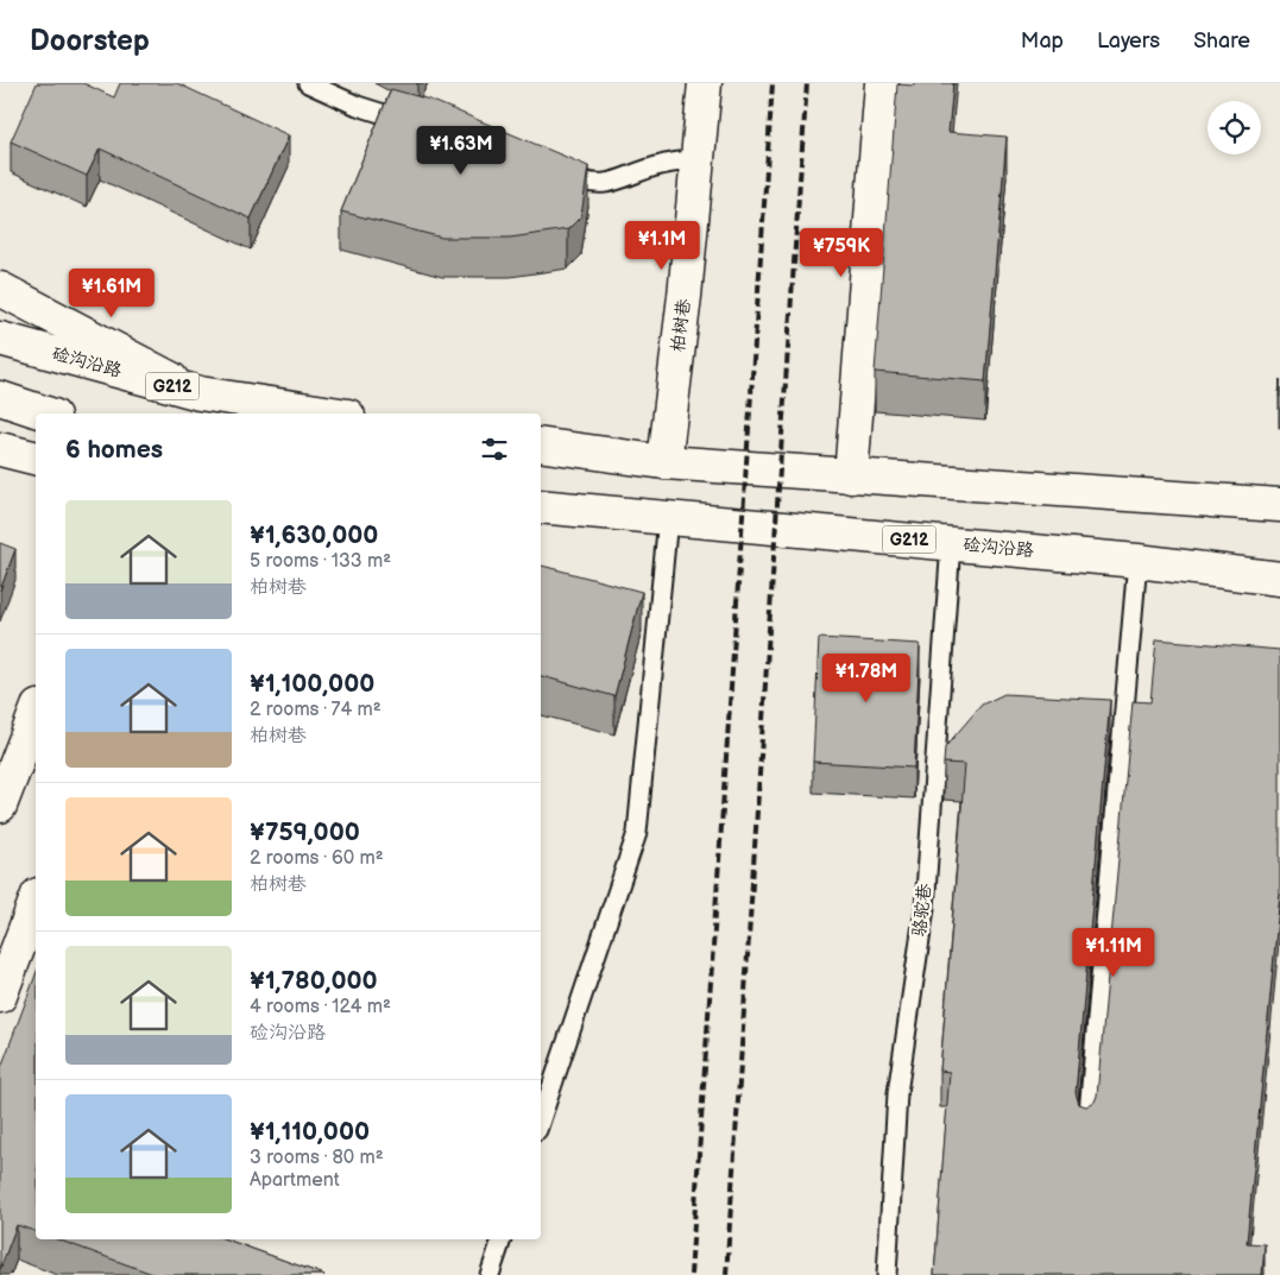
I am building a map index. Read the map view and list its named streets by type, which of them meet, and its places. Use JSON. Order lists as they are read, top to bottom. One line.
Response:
{"streets":{"main road":["柏树巷","硷沟沿路","G212"],"lane":["骆驼巷"]},"crossings":[["硷沟沿路","骆驼巷"]],"page":{"header":"Doorstep","nav":["Map","Layers","Share"],"price":["¥1.63M","¥1.1M","¥759K","¥1.61M","¥1.78M","¥1.11M"],"heading":"6 homes","list":[{"name":"¥1,630,000","note":"5 rooms · 133 m² · 柏树巷"},{"name":"¥1,100,000","note":"2 rooms · 74 m² · 柏树巷"},{"name":"¥759,000","note":"2 rooms · 60 m² · 柏树巷"},{"name":"¥1,780,000","note":"4 rooms · 124 m² · 硷沟沿路"},{"name":"¥1,110,000","note":"3 rooms · 80 m² · Apartment"}]}}
